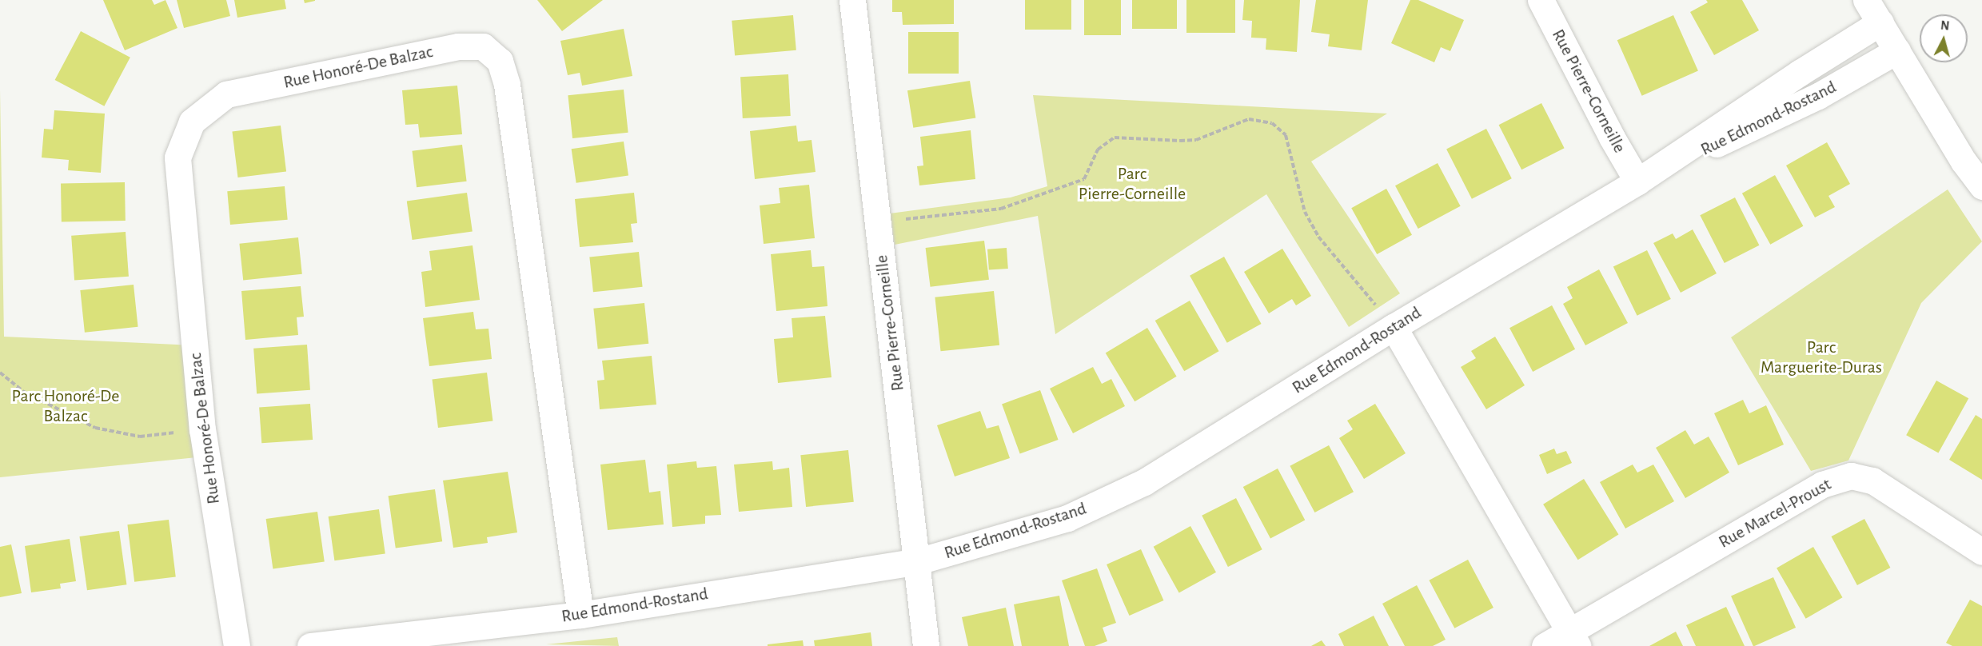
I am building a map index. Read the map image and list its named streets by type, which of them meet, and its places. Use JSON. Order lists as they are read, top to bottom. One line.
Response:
{"streets":{"street":["Rue Honoré-De Balzac","Rue Pierre-Corneille","Rue Edmond-Rostand","Rue Marcel-Proust"]},"crossings":[["Rue Honoré-De Balzac","Rue Edmond-Rostand"],["Rue Pierre-Corneille","Rue Edmond-Rostand"]],"parks":["Parc Pierre-Corneille","Parc Marguerite-Duras","Parc Honoré-De Balzac"],"north":"top"}
